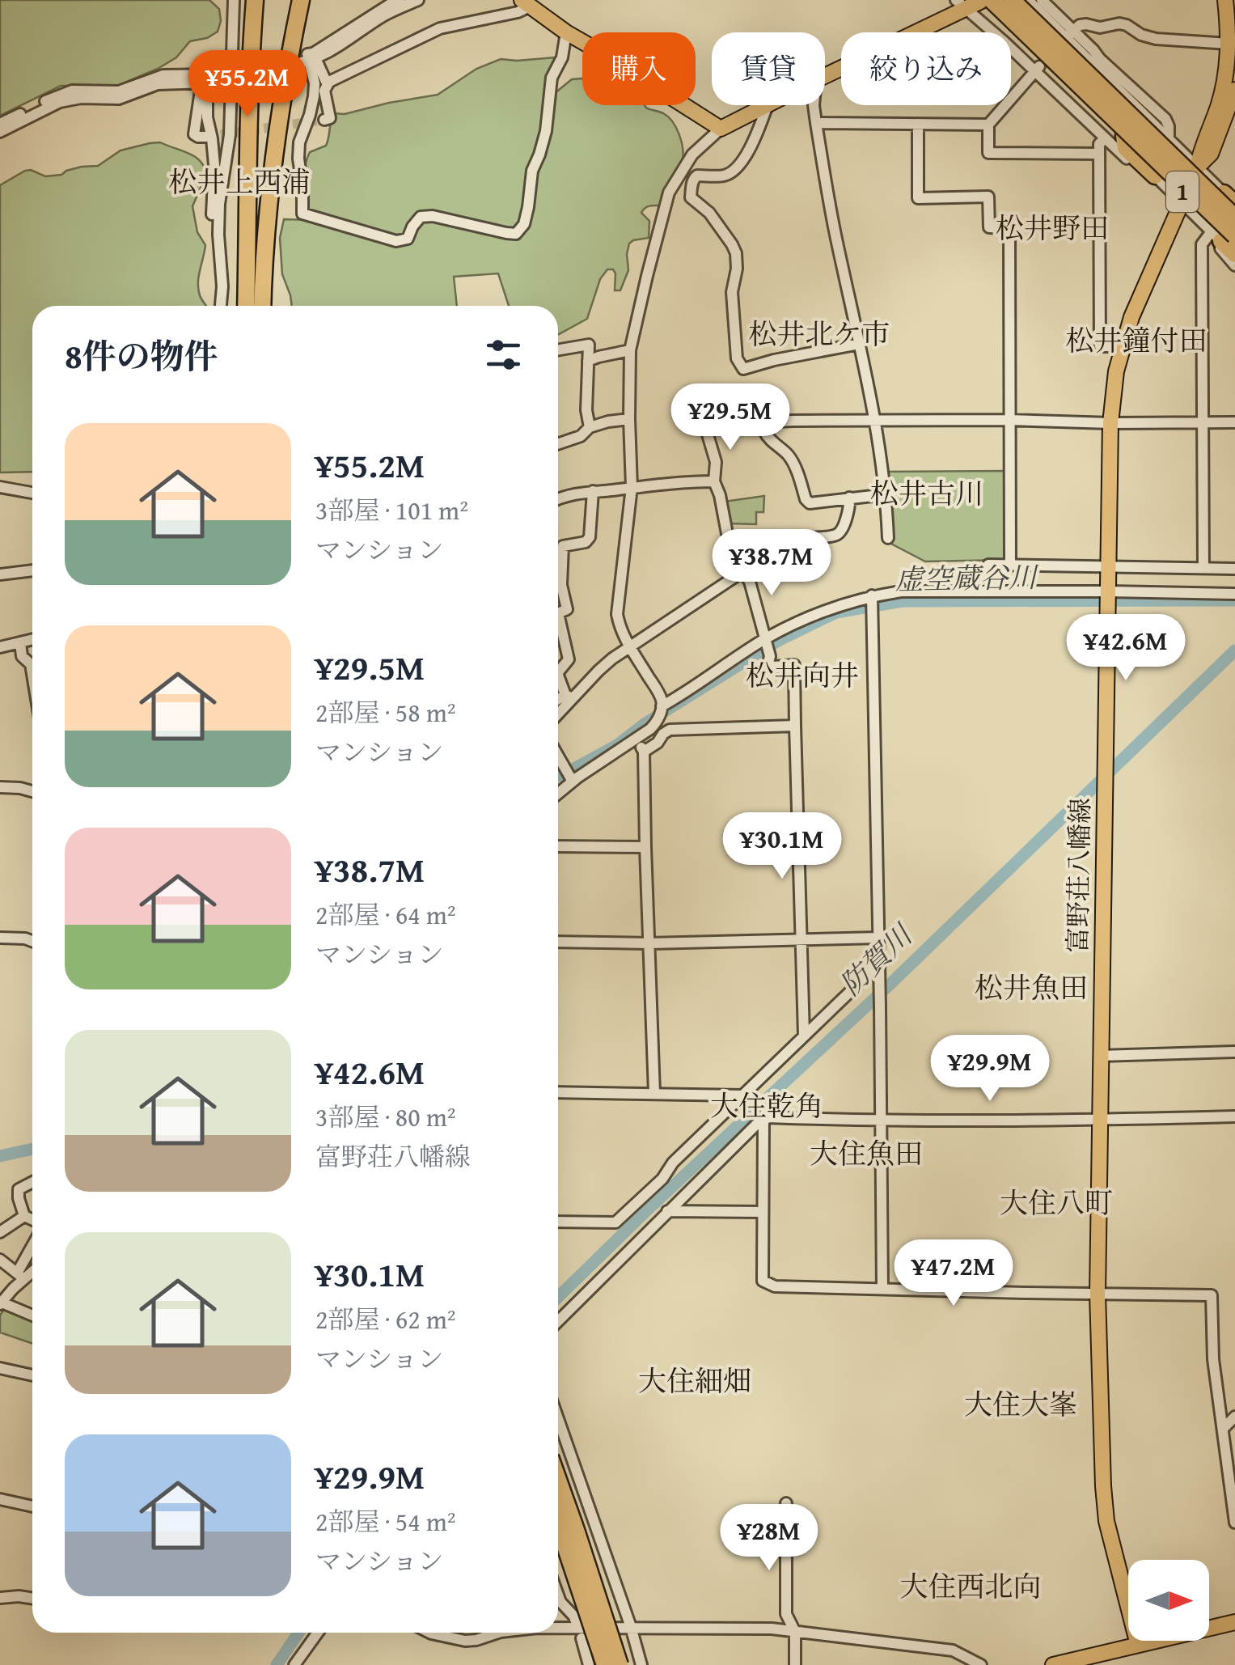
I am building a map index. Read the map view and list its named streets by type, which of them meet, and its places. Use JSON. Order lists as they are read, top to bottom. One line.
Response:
{"streets":{"highway":["1"],"main road":["富野荘八幡線"]},"districts":["松井上西浦","松井野田","松井北ケ市","松井鐘付田","松井古川","松井向井","松井魚田","大住乾角","大住魚田","大住八町","大住細畑","大住大峯","大住西北向"],"water":["虚空蔵谷川","防賀川"],"north":"right","page":{"chip":["購入","賃貸","絞り込み"],"price":["¥55.2M","¥29.5M","¥38.7M","¥42.6M","¥30.1M","¥29.9M","¥47.2M","¥28M"],"heading":"8件の物件","list":[{"name":"¥55.2M","note":"3部屋 · 101 m² · マンション"},{"name":"¥29.5M","note":"2部屋 · 58 m² · マンション"},{"name":"¥38.7M","note":"2部屋 · 64 m² · マンション"},{"name":"¥42.6M","note":"3部屋 · 80 m² · 富野荘八幡線"},{"name":"¥30.1M","note":"2部屋 · 62 m² · マンション"},{"name":"¥29.9M","note":"2部屋 · 54 m² · マンション"}]}}
